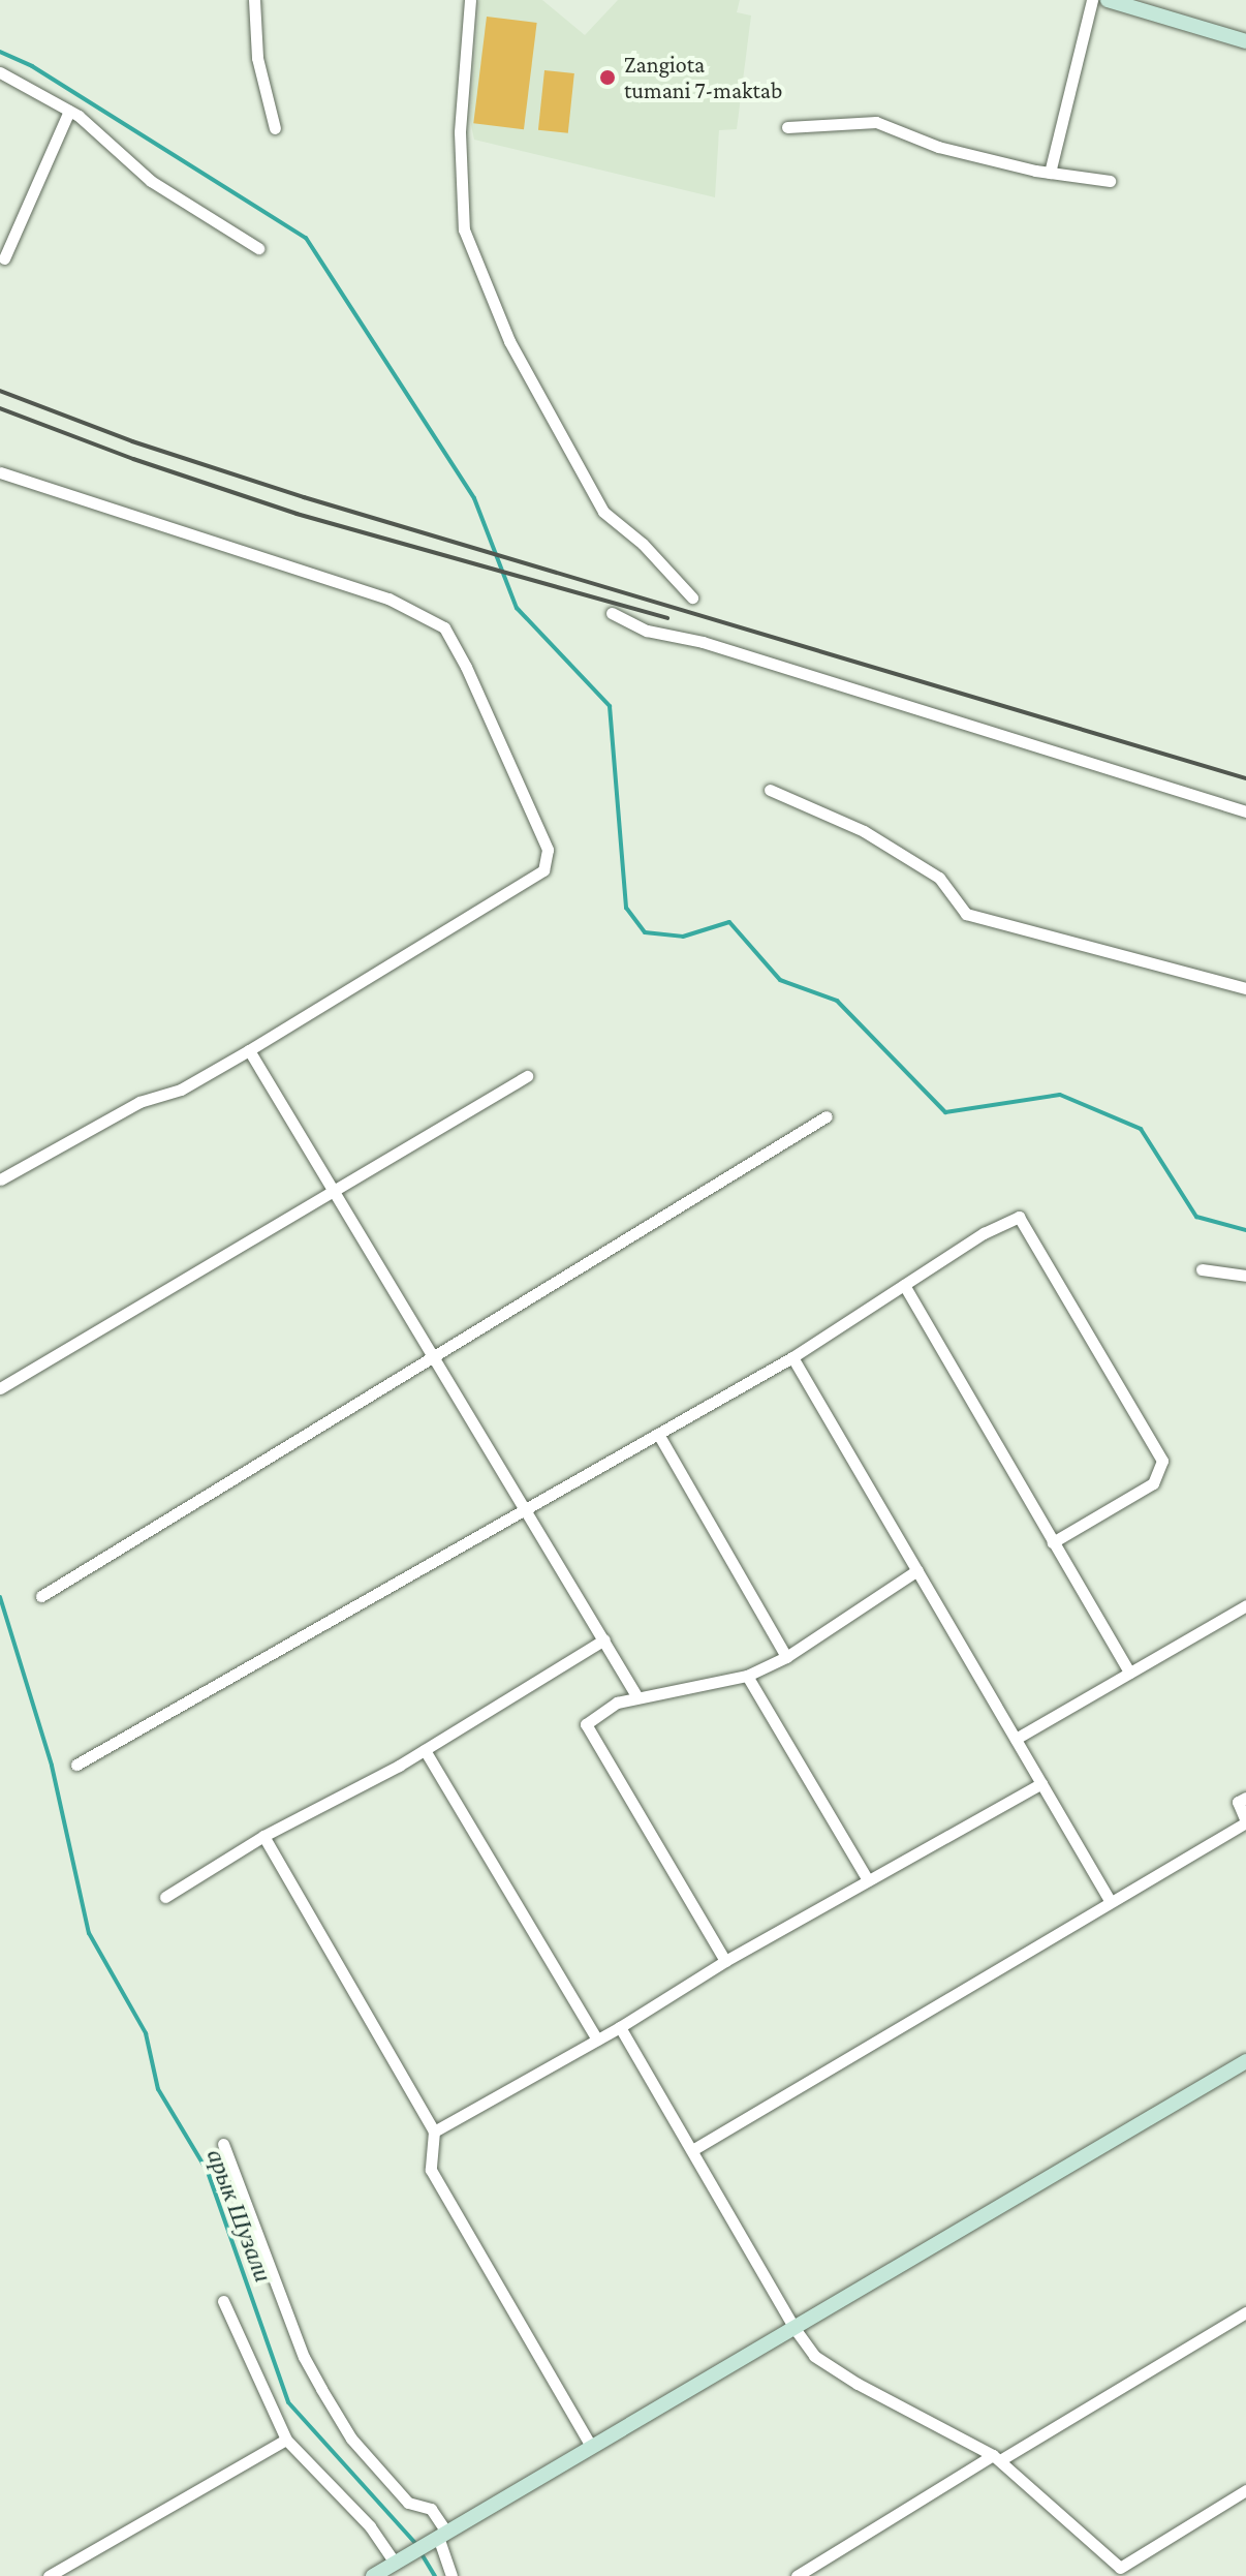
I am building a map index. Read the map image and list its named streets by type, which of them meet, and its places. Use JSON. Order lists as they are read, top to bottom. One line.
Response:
{"water":["арык Шузали"],"places":["Zangiota tumani 7-maktab"]}
